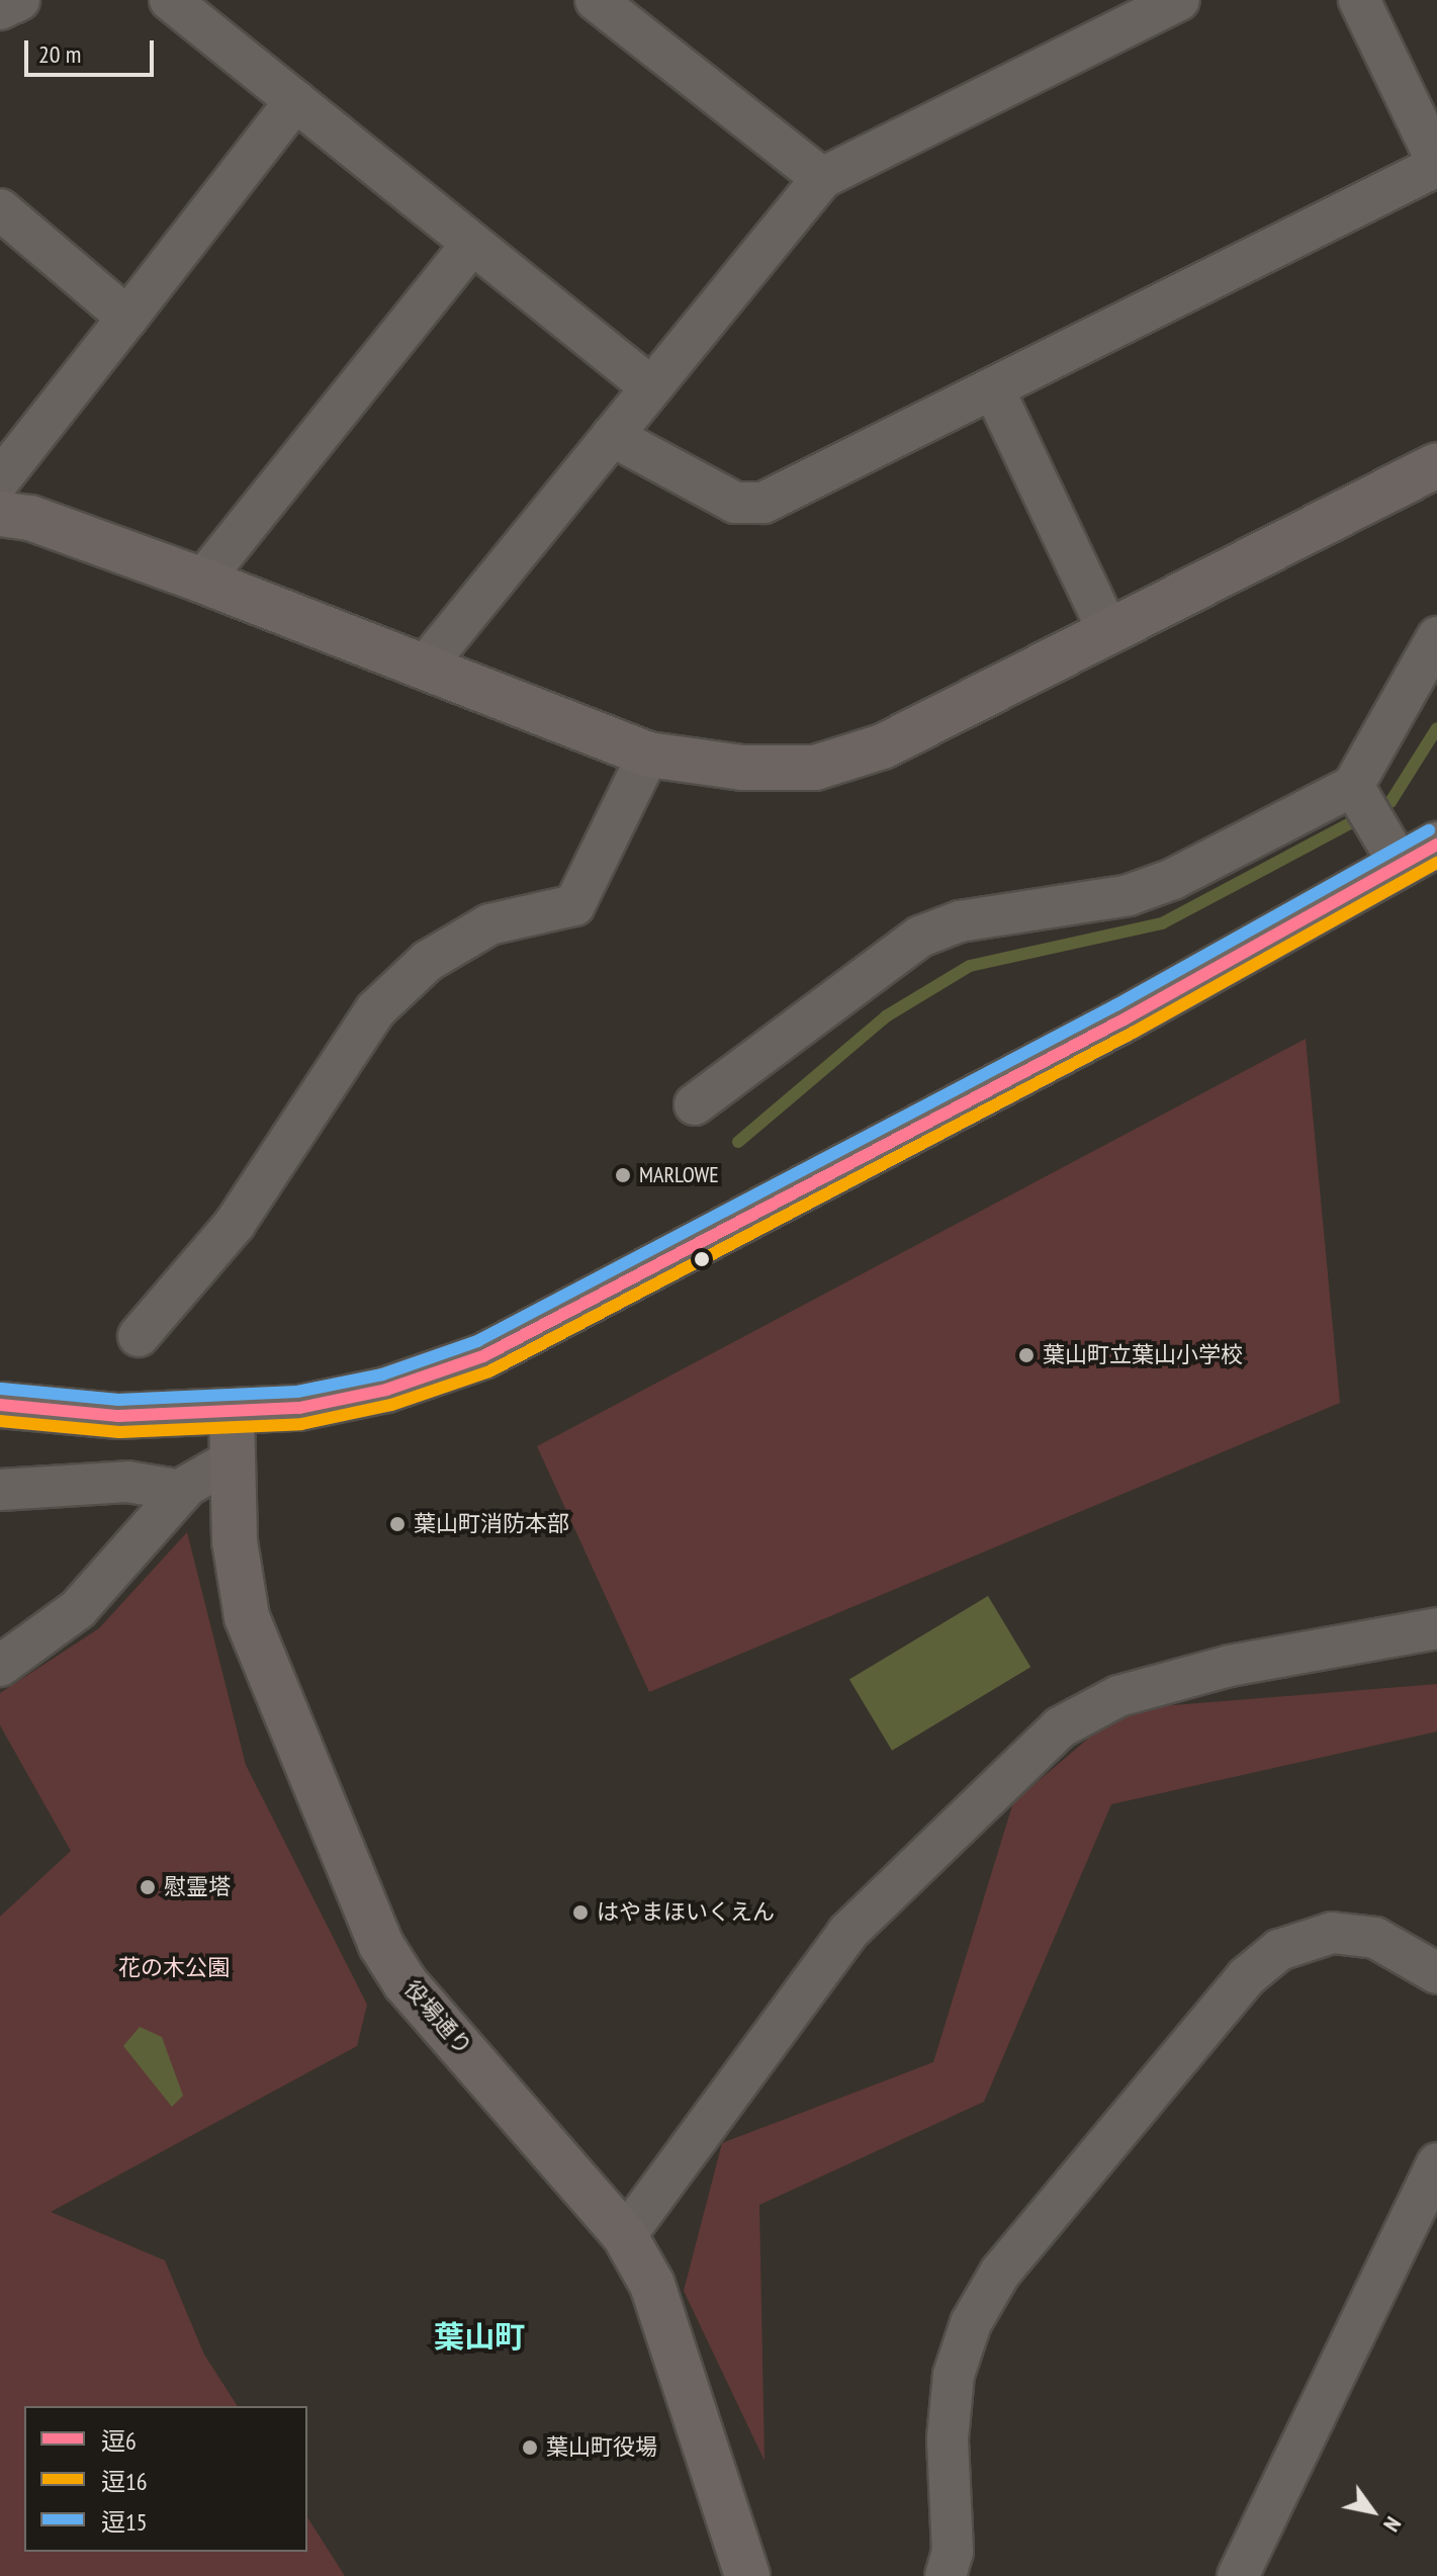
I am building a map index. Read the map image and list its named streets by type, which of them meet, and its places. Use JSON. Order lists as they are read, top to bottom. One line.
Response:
{"streets":{"street":["役場通り"]},"districts":["葉山町"],"parks":["花の木公園"],"places":["MARLOWE","葉山町立葉山小学校","葉山町消防本部","慰霊塔","はやまほいくえん","葉山町役場"],"lines":["transit line 逗15","transit line 逗6","transit line 逗16"],"legend":["逗6","逗16","逗15"],"scale_bar":"20 m","north":"bottom right"}
